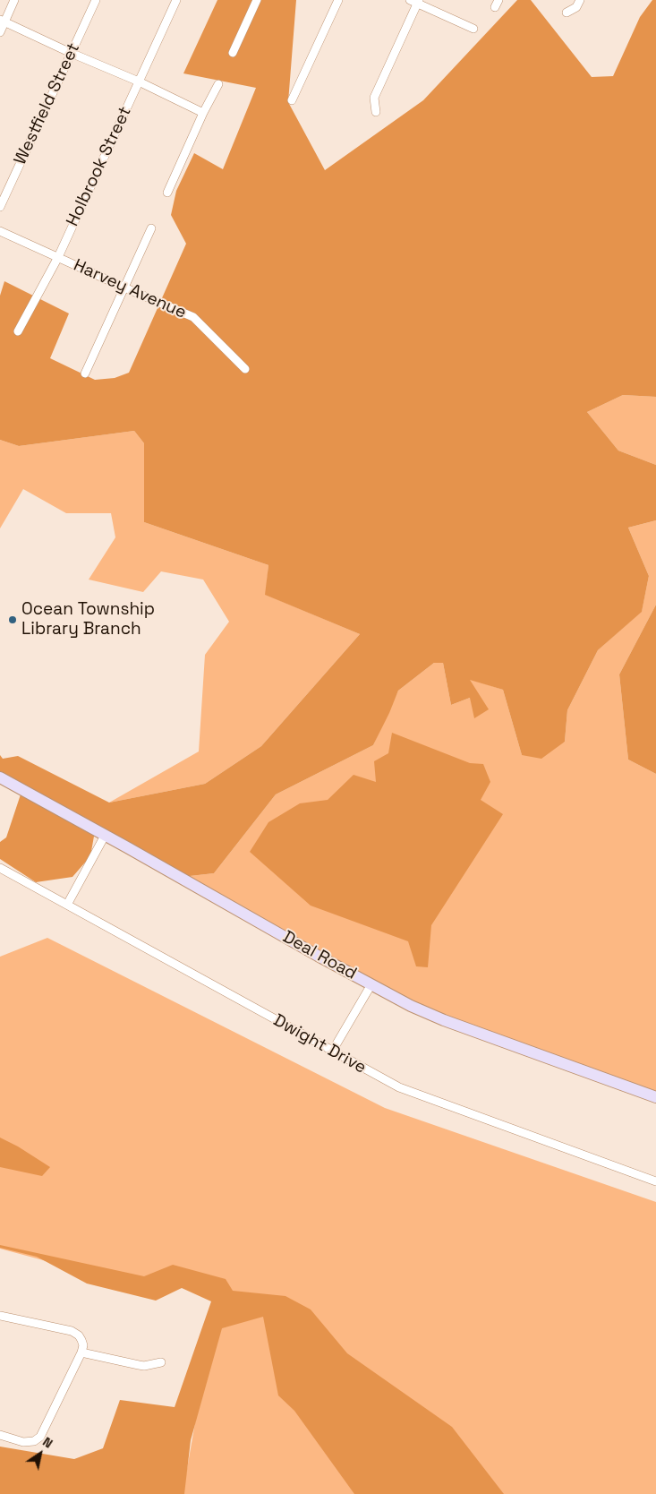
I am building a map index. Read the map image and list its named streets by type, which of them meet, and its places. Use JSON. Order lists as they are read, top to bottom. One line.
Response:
{"streets":{"street":["Westfield Street","Holbrook Street","Harvey Avenue","Deal Road","Dwight Drive"]},"crossings":[["Holbrook Street","Harvey Avenue"]],"places":["Ocean Township Library Branch"],"north":"top right"}
